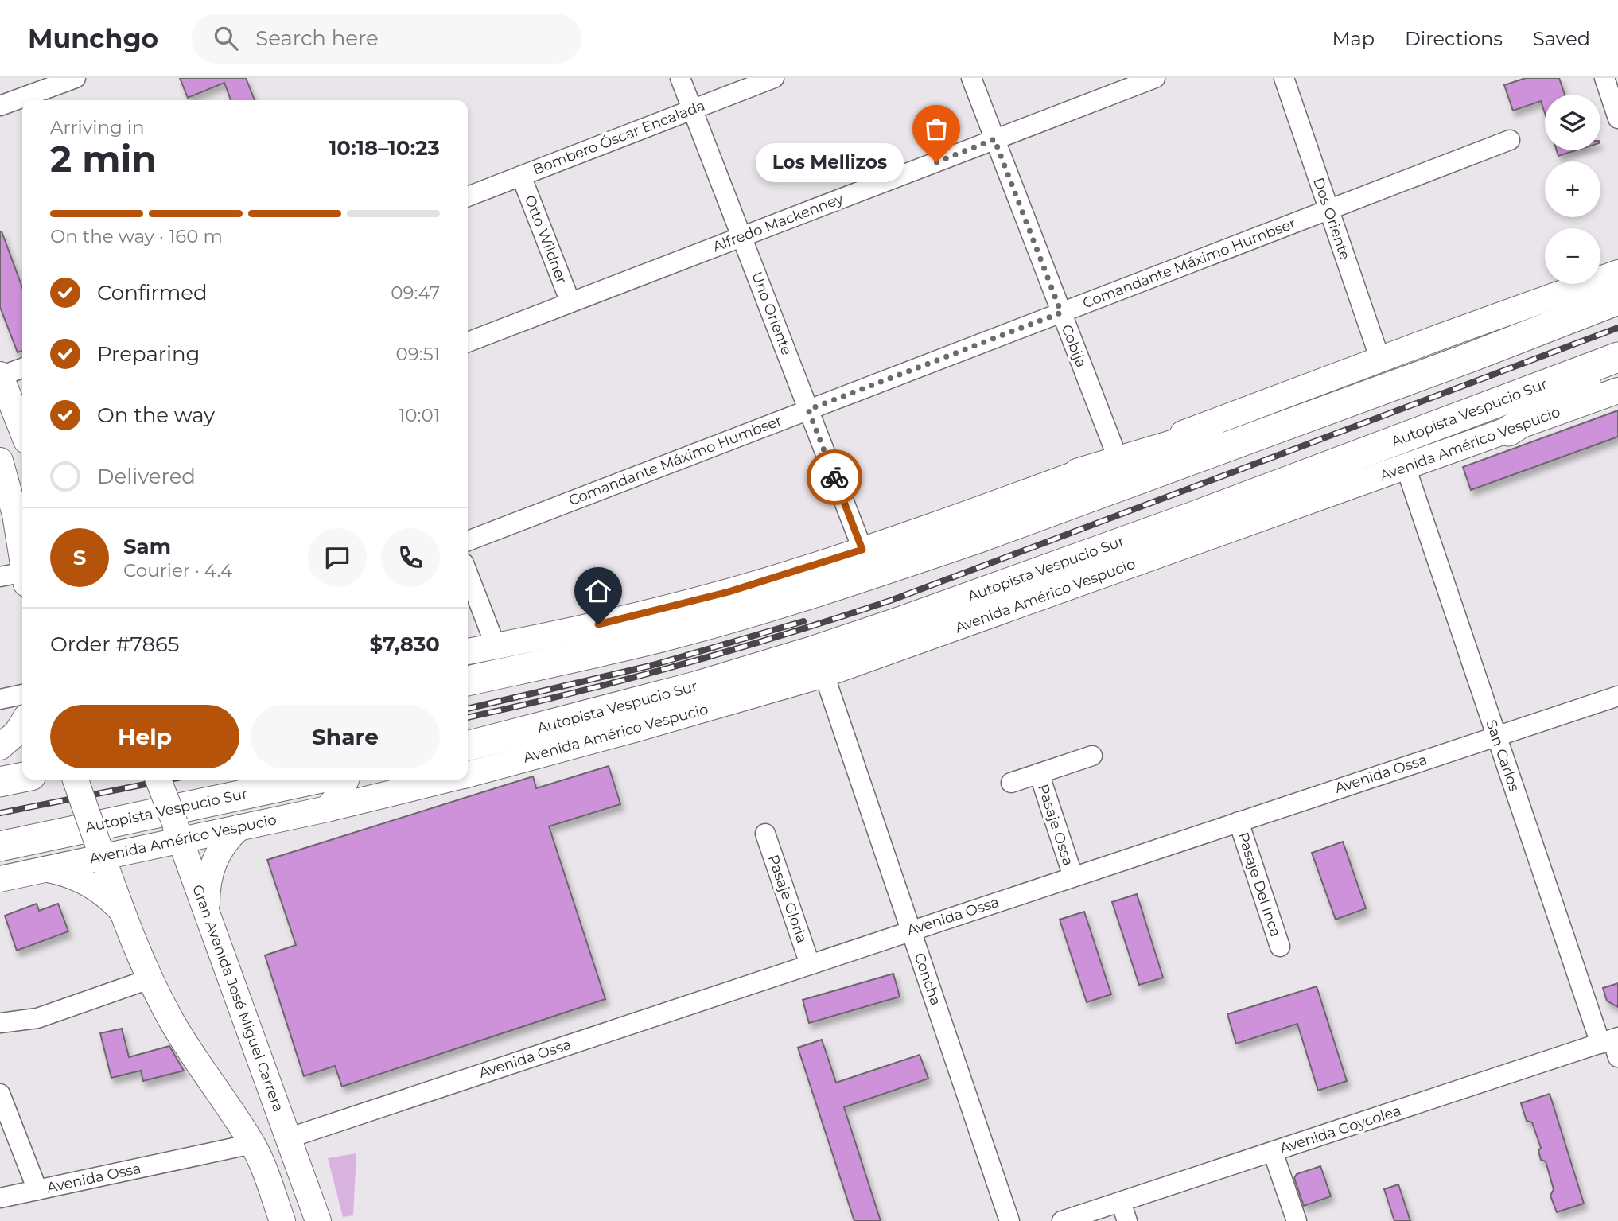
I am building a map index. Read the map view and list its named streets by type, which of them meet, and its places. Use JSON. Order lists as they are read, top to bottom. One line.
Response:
{"streets":{"highway":["Autopista Vespucio Sur"],"main road":["Avenida Américo Vespucio","Gran Avenida José Miguel Carrera"],"street":["Bombero Óscar Encalada","Dos Oriente","Alfredo Mackenney","Otto Wildner","Comandante Máximo Humbser","Uno Oriente","Cobija","San Carlos","Avenida Ossa","Pasaje Ossa","Pasaje Del Inca","Pasaje Gloria","Concha","Avenida Goycolea"]},"crossings":[["Bombero Óscar Encalada","Otto Wildner"],["Bombero Óscar Encalada","Uno Oriente"],["Dos Oriente","Comandante Máximo Humbser"],["Alfredo Mackenney","Otto Wildner"],["Alfredo Mackenney","Uno Oriente"],["Alfredo Mackenney","Cobija"],["Comandante Máximo Humbser","Uno Oriente"],["Comandante Máximo Humbser","Cobija"],["Avenida Américo Vespucio","San Carlos"],["Avenida Américo Vespucio","Concha"],["Avenida Américo Vespucio","Gran Avenida José Miguel Carrera"],["San Carlos","Avenida Ossa"],["San Carlos","Avenida Goycolea"],["Avenida Ossa","Pasaje Ossa"],["Avenida Ossa","Pasaje Del Inca"],["Avenida Ossa","Pasaje Gloria"],["Avenida Ossa","Concha"],["Avenida Ossa","Gran Avenida José Miguel Carrera"]],"places":["Los Mellizos"],"page":{"header":"Munchgo","search":"Search here","nav":["Map","Directions","Saved"],"map_buttons":["+","−"],"heading":["2 min","Arriving in","10:18–10:23"],"panel":["Sam","Courier · 4.4","Order #7865","$7,830"],"bubble":"Los Mellizos","bar":"On the way · 160 m","list":[["Confirmed","09:47"],["Preparing","09:51"],["On the way","10:01"],"Delivered"],"round":"S","buttons":["Help","Share"]}}
